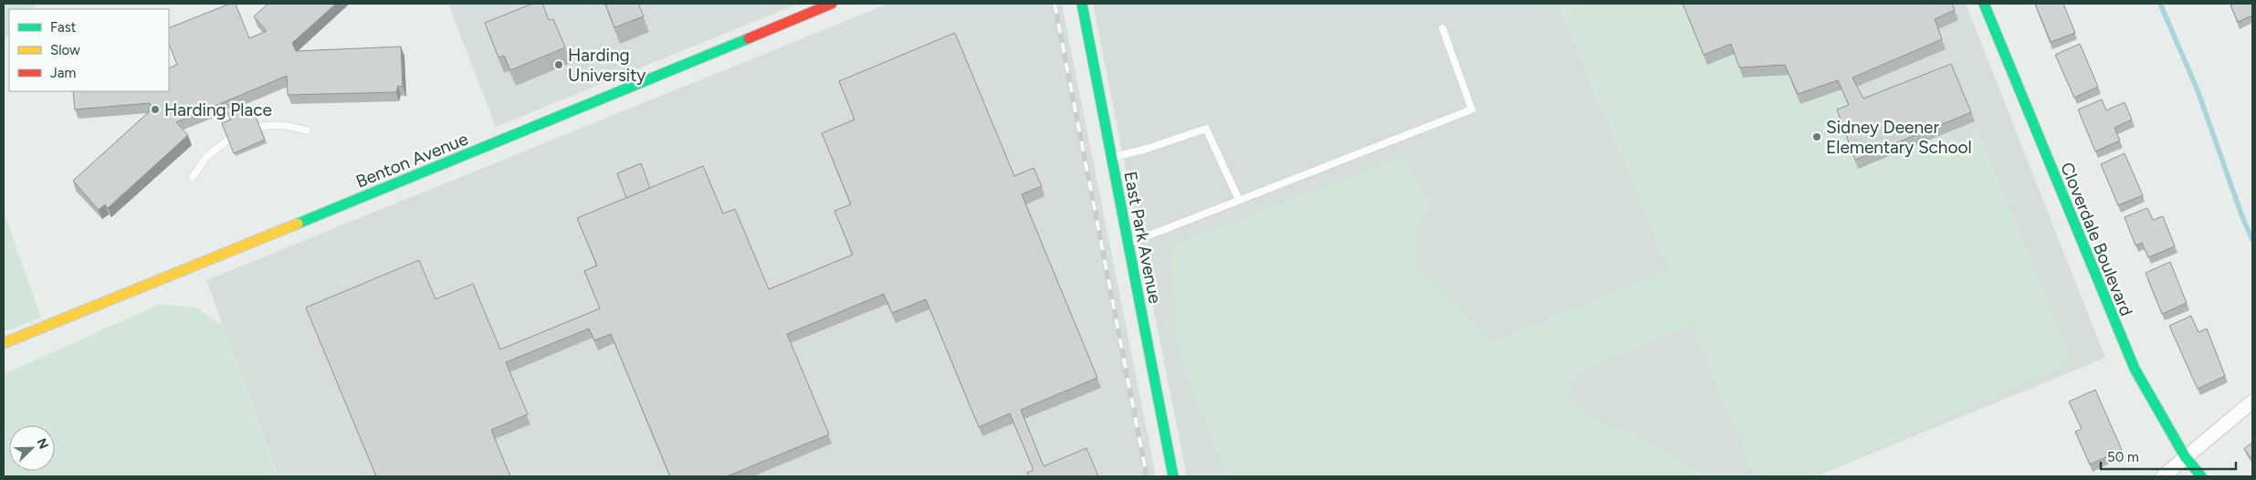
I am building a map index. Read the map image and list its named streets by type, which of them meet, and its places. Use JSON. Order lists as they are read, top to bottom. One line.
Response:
{"streets":{"street":["Benton Avenue","East Park Avenue","Cloverdale Boulevard"]},"places":["Harding University","Harding Place","Sidney Deener Elementary School"],"legend":["Fast","Slow","Jam"],"scale_bar":"50 m","north":"top right"}
